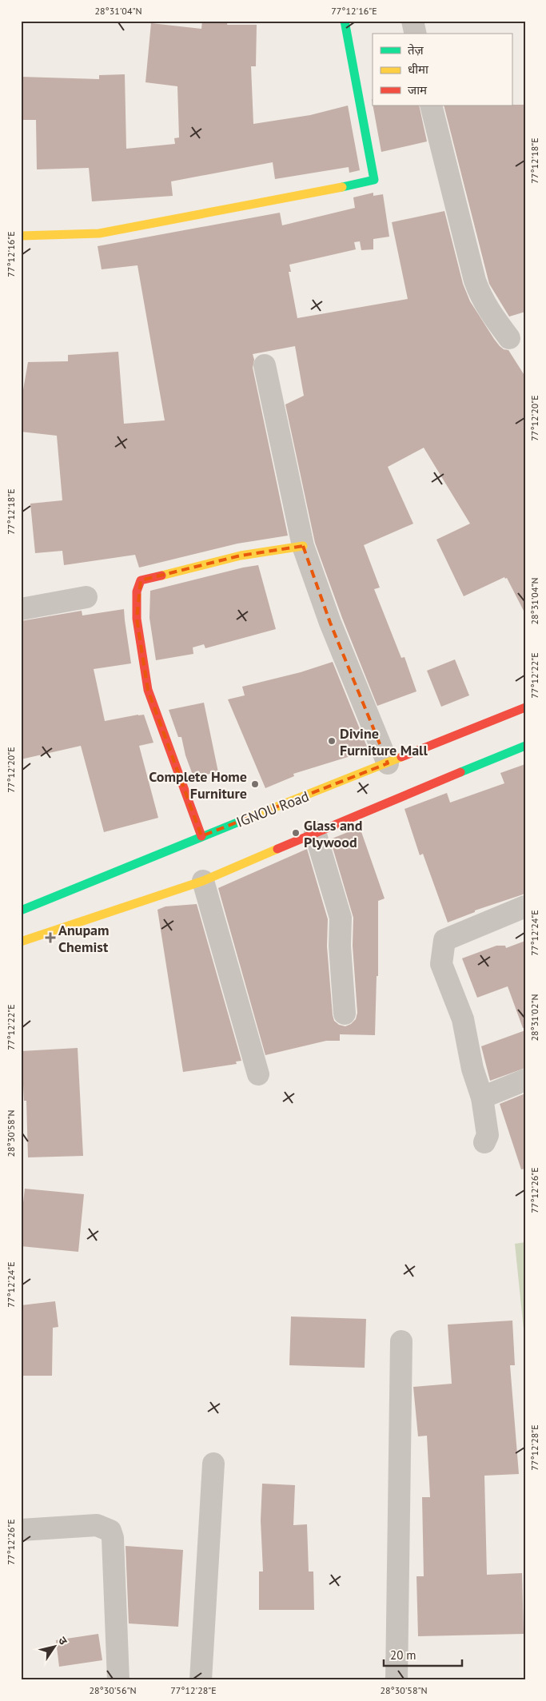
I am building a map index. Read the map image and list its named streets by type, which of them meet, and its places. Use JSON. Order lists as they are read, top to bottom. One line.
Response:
{"streets":{"street":["IGNOU Road"]},"places":{"other":["Divine Furniture Mall","Complete Home Furniture","Glass and Plywood"],"health":["Anupam Chemist"]},"legend":["तेज़","धीमा","जाम"],"scale_bar":"20 m","north":"top right","coordinates":["28°31'04\"N","77°12'16\"E","77°12'18\"E","77°12'20\"E","77°12'22\"E","77°12'24\"E","28°31'02\"N","28°30'58\"N","77°12'26\"E","77°12'28\"E","28°30'56\"N"]}
